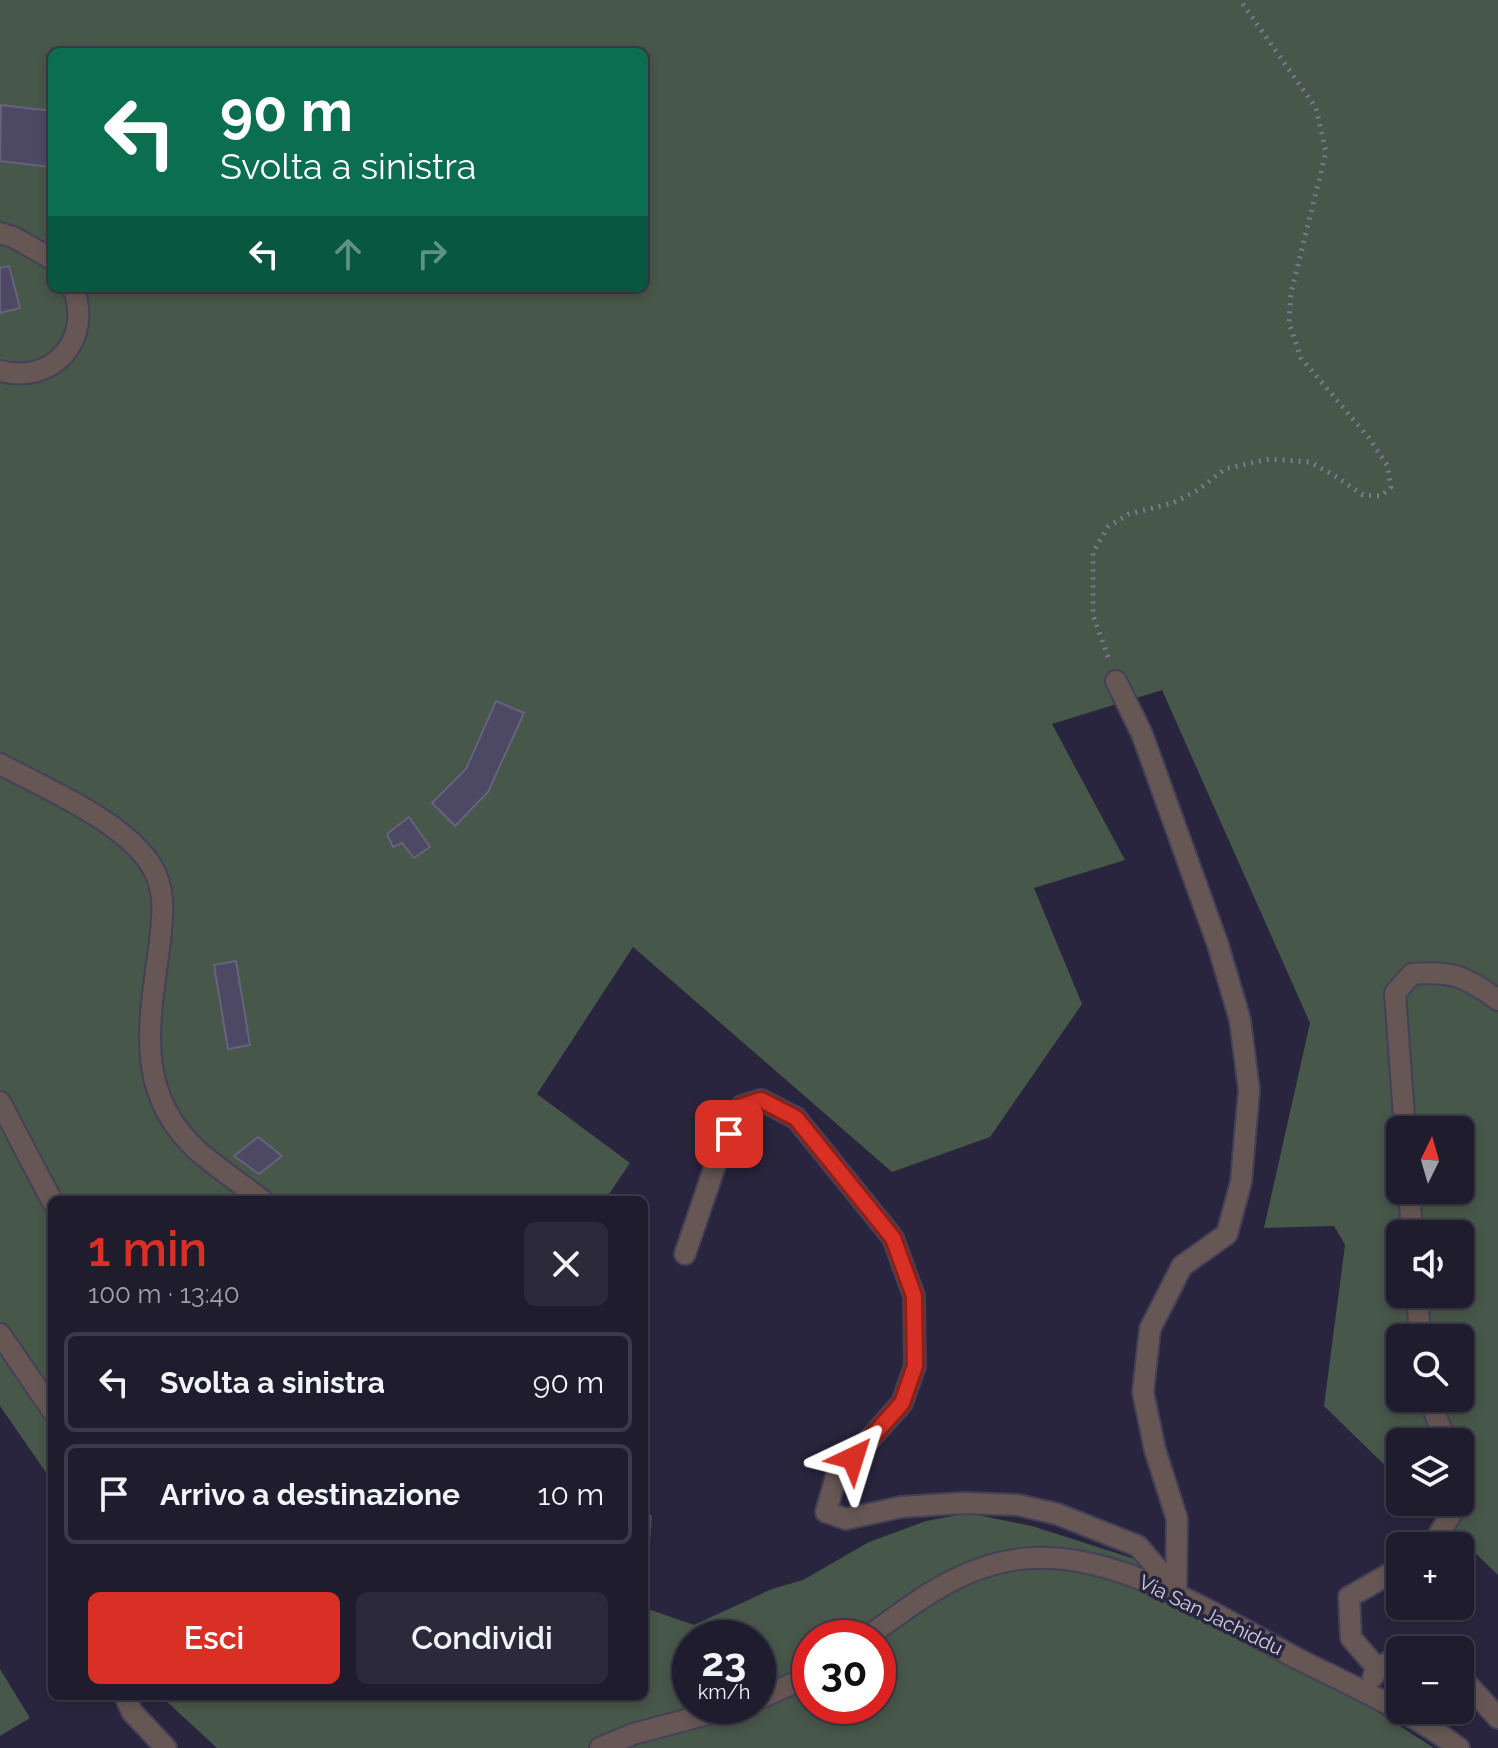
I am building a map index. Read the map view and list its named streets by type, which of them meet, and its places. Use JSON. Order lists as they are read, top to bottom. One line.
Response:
{"streets":{"street":["Via San Jachiddu"]},"north":"top","page":{"turn":["90 m","Svolta a sinistra"],"map_buttons":["+","−"],"heading":["1 min","100 m · 13:40"],"list":[{"name":"Svolta a sinistra","value":"90 m"},{"name":"Arrivo a destinazione","value":"10 m"}],"buttons":["Esci","Condividi"],"speed":"23 km/h","limit":"30"}}
